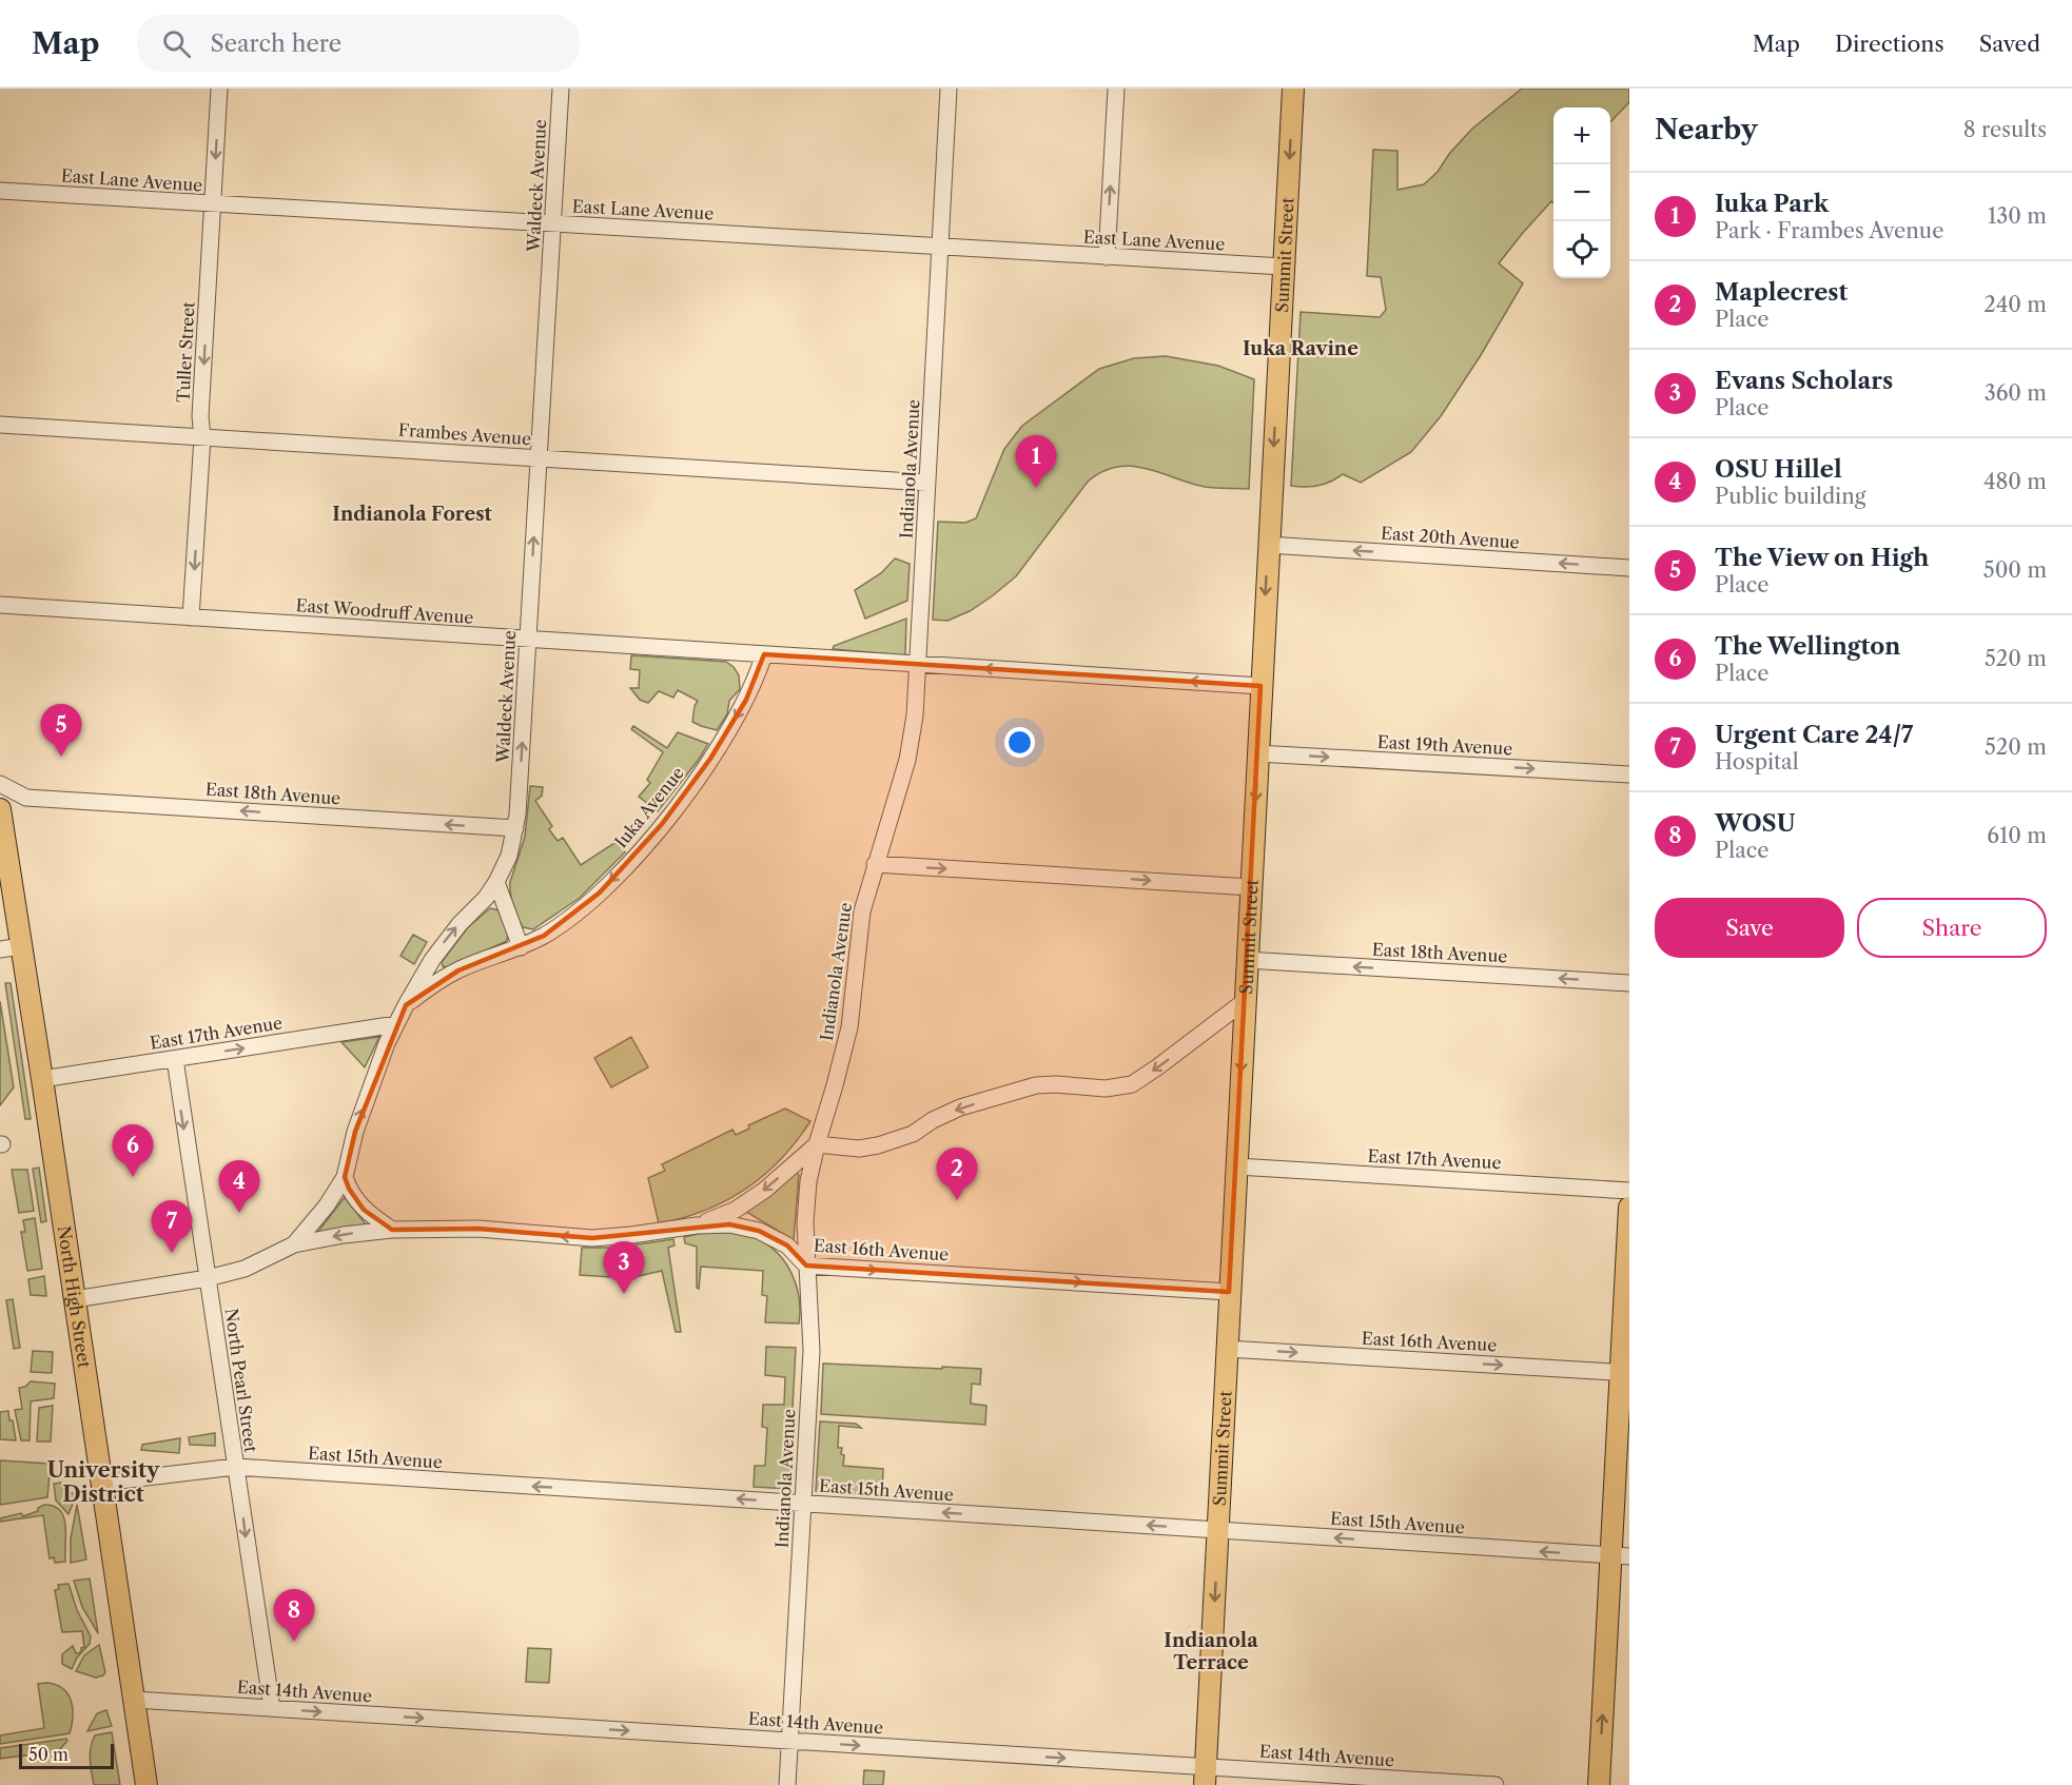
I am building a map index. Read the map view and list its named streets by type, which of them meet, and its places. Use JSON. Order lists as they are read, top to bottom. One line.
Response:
{"streets":{"main road":["Summit Street","North High Street"],"street":["East Lane Avenue","Waldeck Avenue","Tuller Street","Frambes Avenue","Indianola Avenue","East 20th Avenue","East Woodruff Avenue","East 19th Avenue","East 18th Avenue","Iuka Avenue","East 17th Avenue","East 16th Avenue","North Pearl Street","East 15th Avenue","East 14th Avenue"]},"crossings":[["East Lane Avenue","Waldeck Avenue"],["East Lane Avenue","Summit Street"],["East Lane Avenue","Tuller Street"],["East Lane Avenue","Indianola Avenue"],["Waldeck Avenue","Frambes Avenue"],["Waldeck Avenue","East Woodruff Avenue"],["Waldeck Avenue","East 18th Avenue"],["Waldeck Avenue","Iuka Avenue"],["Waldeck Avenue","East 17th Avenue"],["Waldeck Avenue","East 16th Avenue"],["Summit Street","East 20th Avenue"],["Summit Street","East 19th Avenue"],["Summit Street","East 18th Avenue"],["Summit Street","East 17th Avenue"],["Summit Street","East 16th Avenue"],["Summit Street","East 15th Avenue"],["Summit Street","East 14th Avenue"],["Tuller Street","Frambes Avenue"],["Tuller Street","East Woodruff Avenue"],["Frambes Avenue","Indianola Avenue"],["Indianola Avenue","East Woodruff Avenue"],["Indianola Avenue","East 16th Avenue"],["Indianola Avenue","East 15th Avenue"],["Indianola Avenue","East 14th Avenue"],["East Woodruff Avenue","Iuka Avenue"],["East 17th Avenue","North High Street"],["East 17th Avenue","North Pearl Street"],["East 16th Avenue","North High Street"],["East 16th Avenue","North Pearl Street"],["North High Street","East 15th Avenue"],["North High Street","East 14th Avenue"],["North Pearl Street","East 15th Avenue"],["North Pearl Street","East 14th Avenue"]],"one_way":["Waldeck Avenue","Summit Street","Tuller Street","East 20th Avenue","East 19th Avenue","East 18th Avenue","Iuka Avenue","North Pearl Street","East 15th Avenue","East 14th Avenue"],"districts":["Iuka Ravine","Indianola Forest","University District","Indianola Terrace"],"scale_bar":"50 m","page":{"header":"Map","search":"Search here","nav":["Map","Directions","Saved"],"heading":["Nearby","8 results"],"map_buttons":["+","−"],"list":[{"mark":"1","name":"Iuka Park","note":"Park · Frambes Avenue","value":"130 m"},{"mark":"2","name":"Maplecrest","note":"Place","value":"240 m"},{"mark":"3","name":"Evans Scholars","note":"Place","value":"360 m"},{"mark":"4","name":"OSU Hillel","note":"Public building","value":"480 m"},{"mark":"5","name":"The View on High","note":"Place","value":"500 m"},{"mark":"6","name":"The Wellington","note":"Place","value":"520 m"},{"mark":"7","name":"Urgent Care 24/7","note":"Hospital","value":"520 m"},{"mark":"8","name":"WOSU","note":"Place","value":"610 m"}],"pins":["1","5","6","2","4","7","3","8"],"buttons":["Save","Share"],"scale":"50 m"}}
